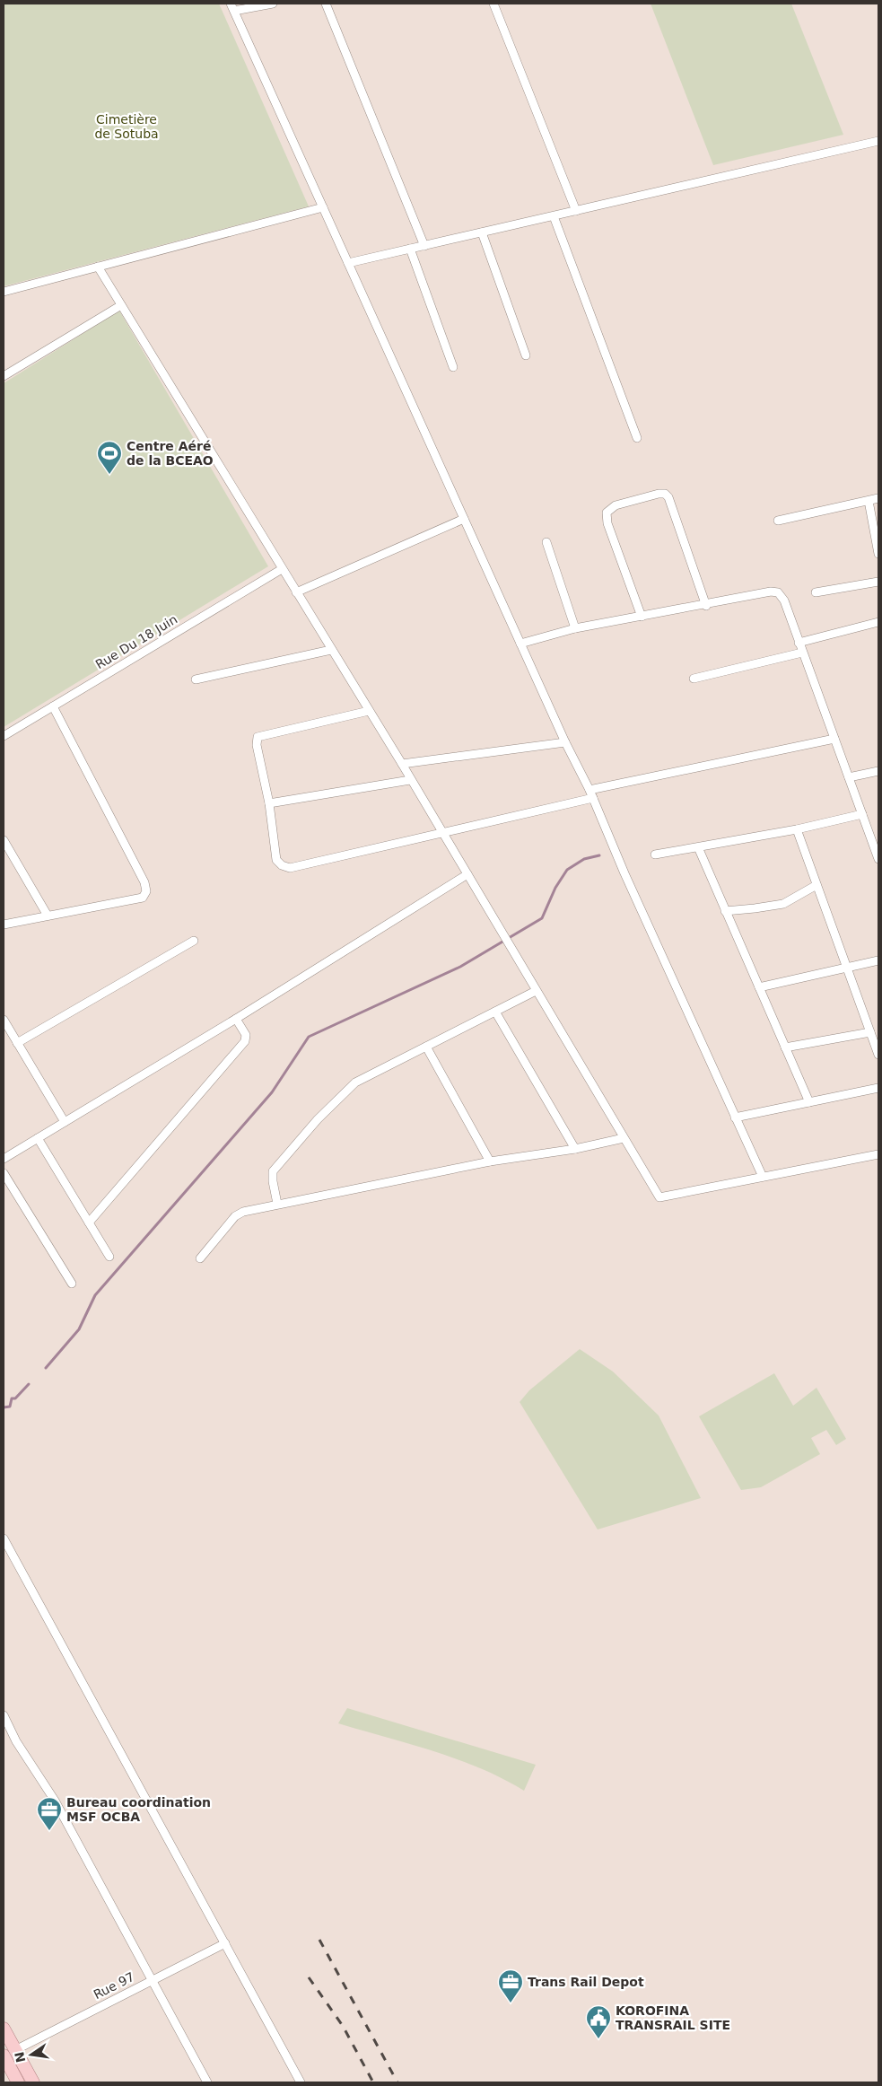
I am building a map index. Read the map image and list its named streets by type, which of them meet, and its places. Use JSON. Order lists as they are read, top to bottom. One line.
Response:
{"streets":{"street":["Rue Du 18 Juin","Rue 97"]},"parks":["Cimetière de Sotuba"],"places":{"sports":["Centre Aéré de la BCEAO"],"office":["Bureau coordination MSF OCBA","Trans Rail Depot"],"public building":["KOROFINA TRANSRAIL SITE"]},"north":"left"}
